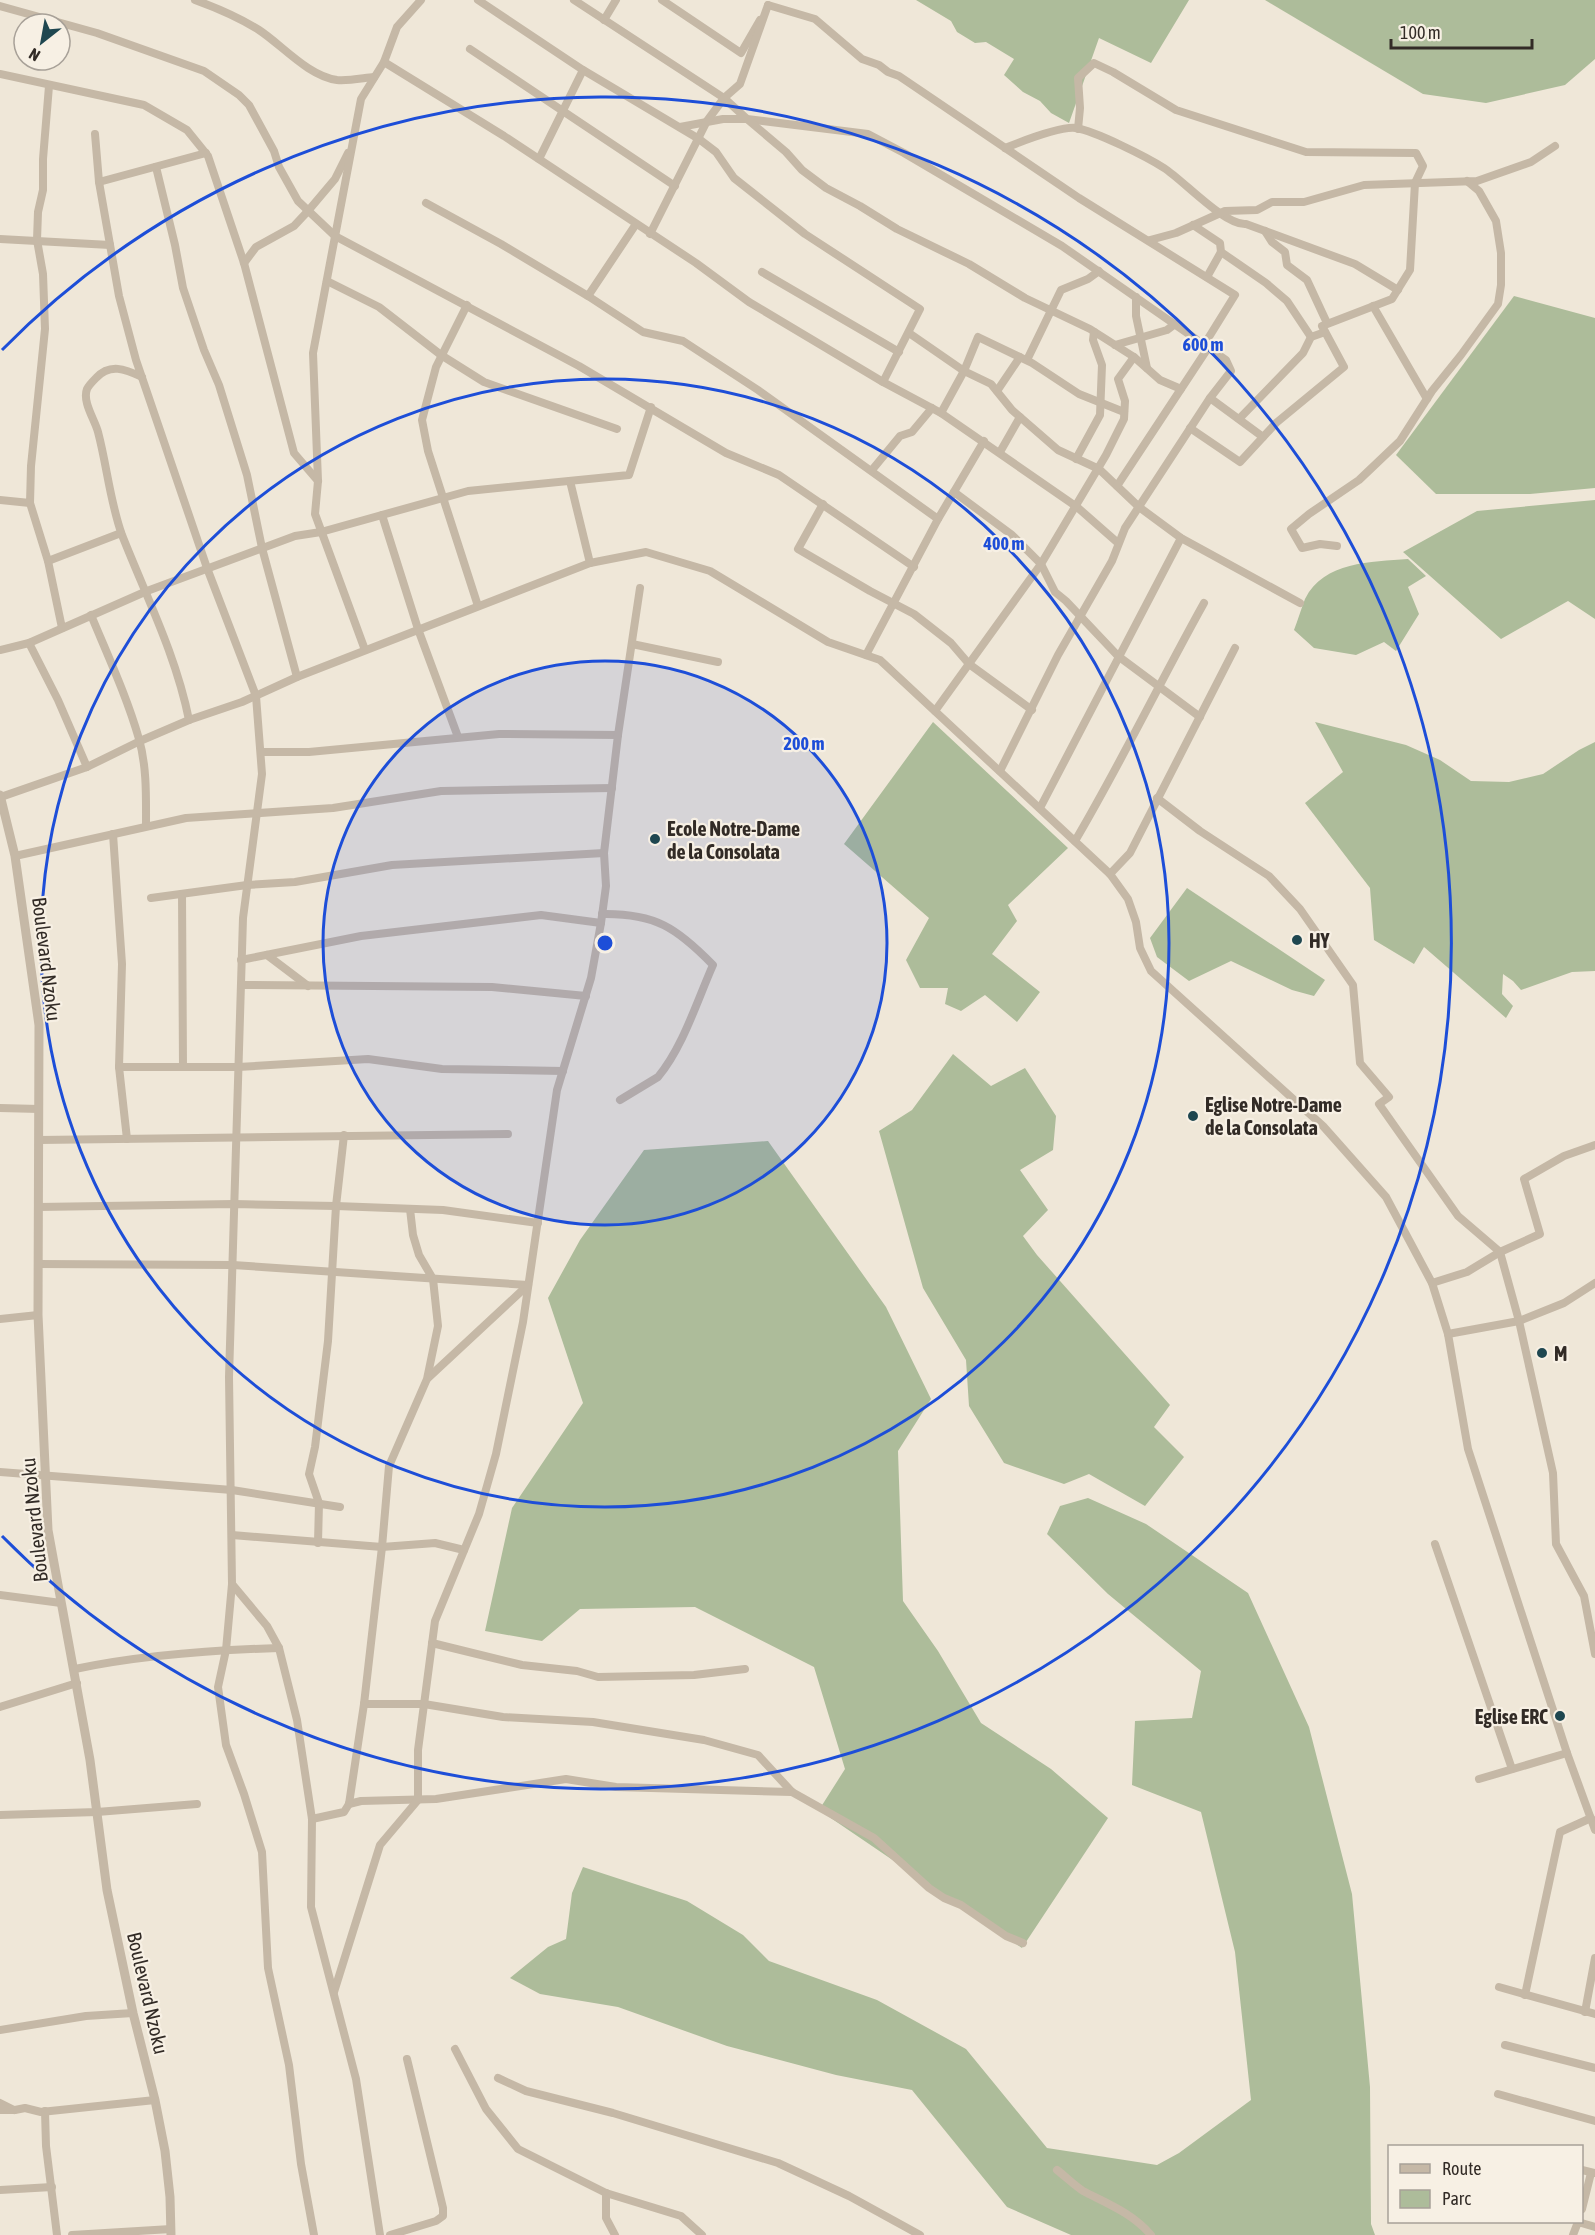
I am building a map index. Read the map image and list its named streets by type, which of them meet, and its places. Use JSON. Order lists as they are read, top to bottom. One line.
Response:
{"streets":{"street":["Boulevard Nzoku"]},"places":["Ecole Notre-Dame de la Consolata","HY","Eglise Notre-Dame de la Consolata","M","Eglise ERC"],"legend":["Route","Parc"],"scale_bar":"100 m","north":"bottom left","rings":["600 m","400 m","200 m"]}
